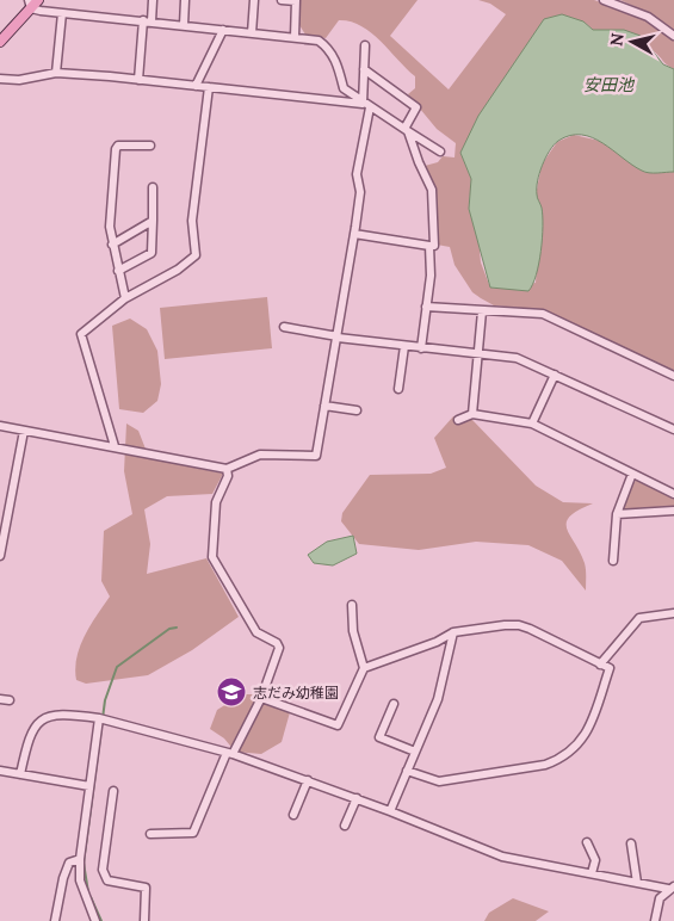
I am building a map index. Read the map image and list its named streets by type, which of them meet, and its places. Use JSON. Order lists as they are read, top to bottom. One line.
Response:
{"water":["安田池"],"places":{"school or university":["志だみ幼稚園"]},"north":"left"}
